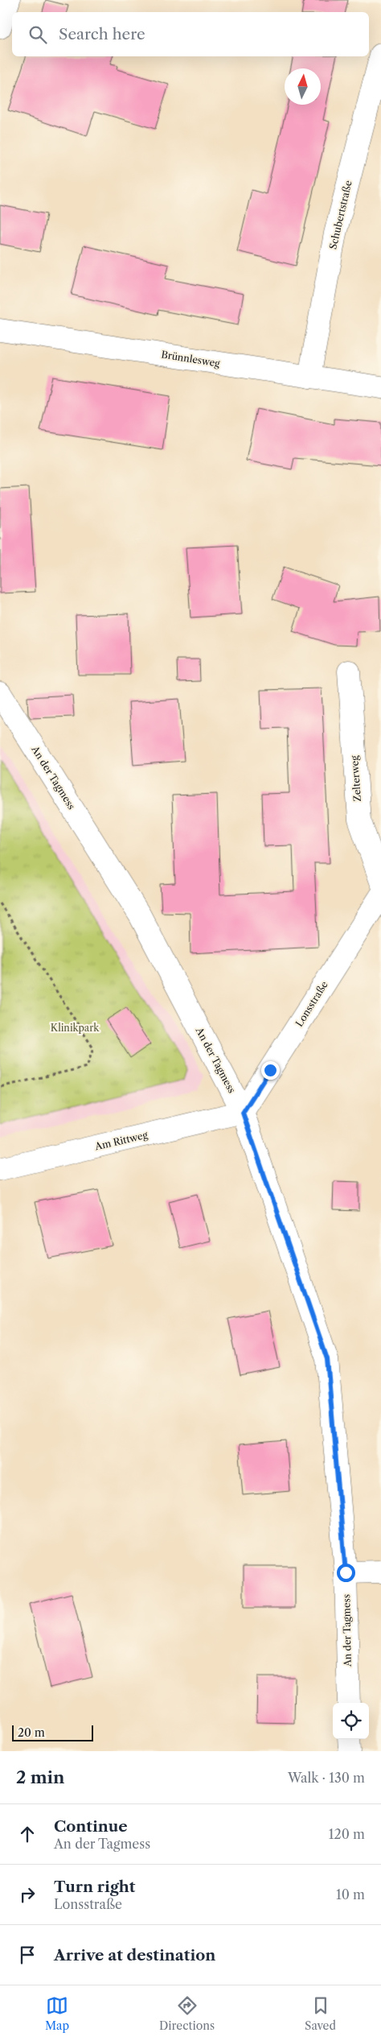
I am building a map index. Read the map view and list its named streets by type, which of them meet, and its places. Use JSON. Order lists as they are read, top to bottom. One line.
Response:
{"streets":{"street":["Schubertstraße","Brünnlesweg","An der Tagmess","Zelterweg","Lonsstraße","Am Rittweg"]},"crossings":[["Schubertstraße","Brünnlesweg"],["An der Tagmess","Lonsstraße"],["An der Tagmess","Am Rittweg"],["Lonsstraße","Am Rittweg"]],"parks":["Klinikpark"],"scale_bar":"20 m","north":"top","page":{"search":"Search here","scale":"20 m","heading":["2 min","Walk · 130 m"],"list":[["Continue","An der Tagmess","120 m"],["Turn right","Lonsstraße","10 m"],"Arrive at destination"],"nav":["Map","Directions","Saved"]}}
